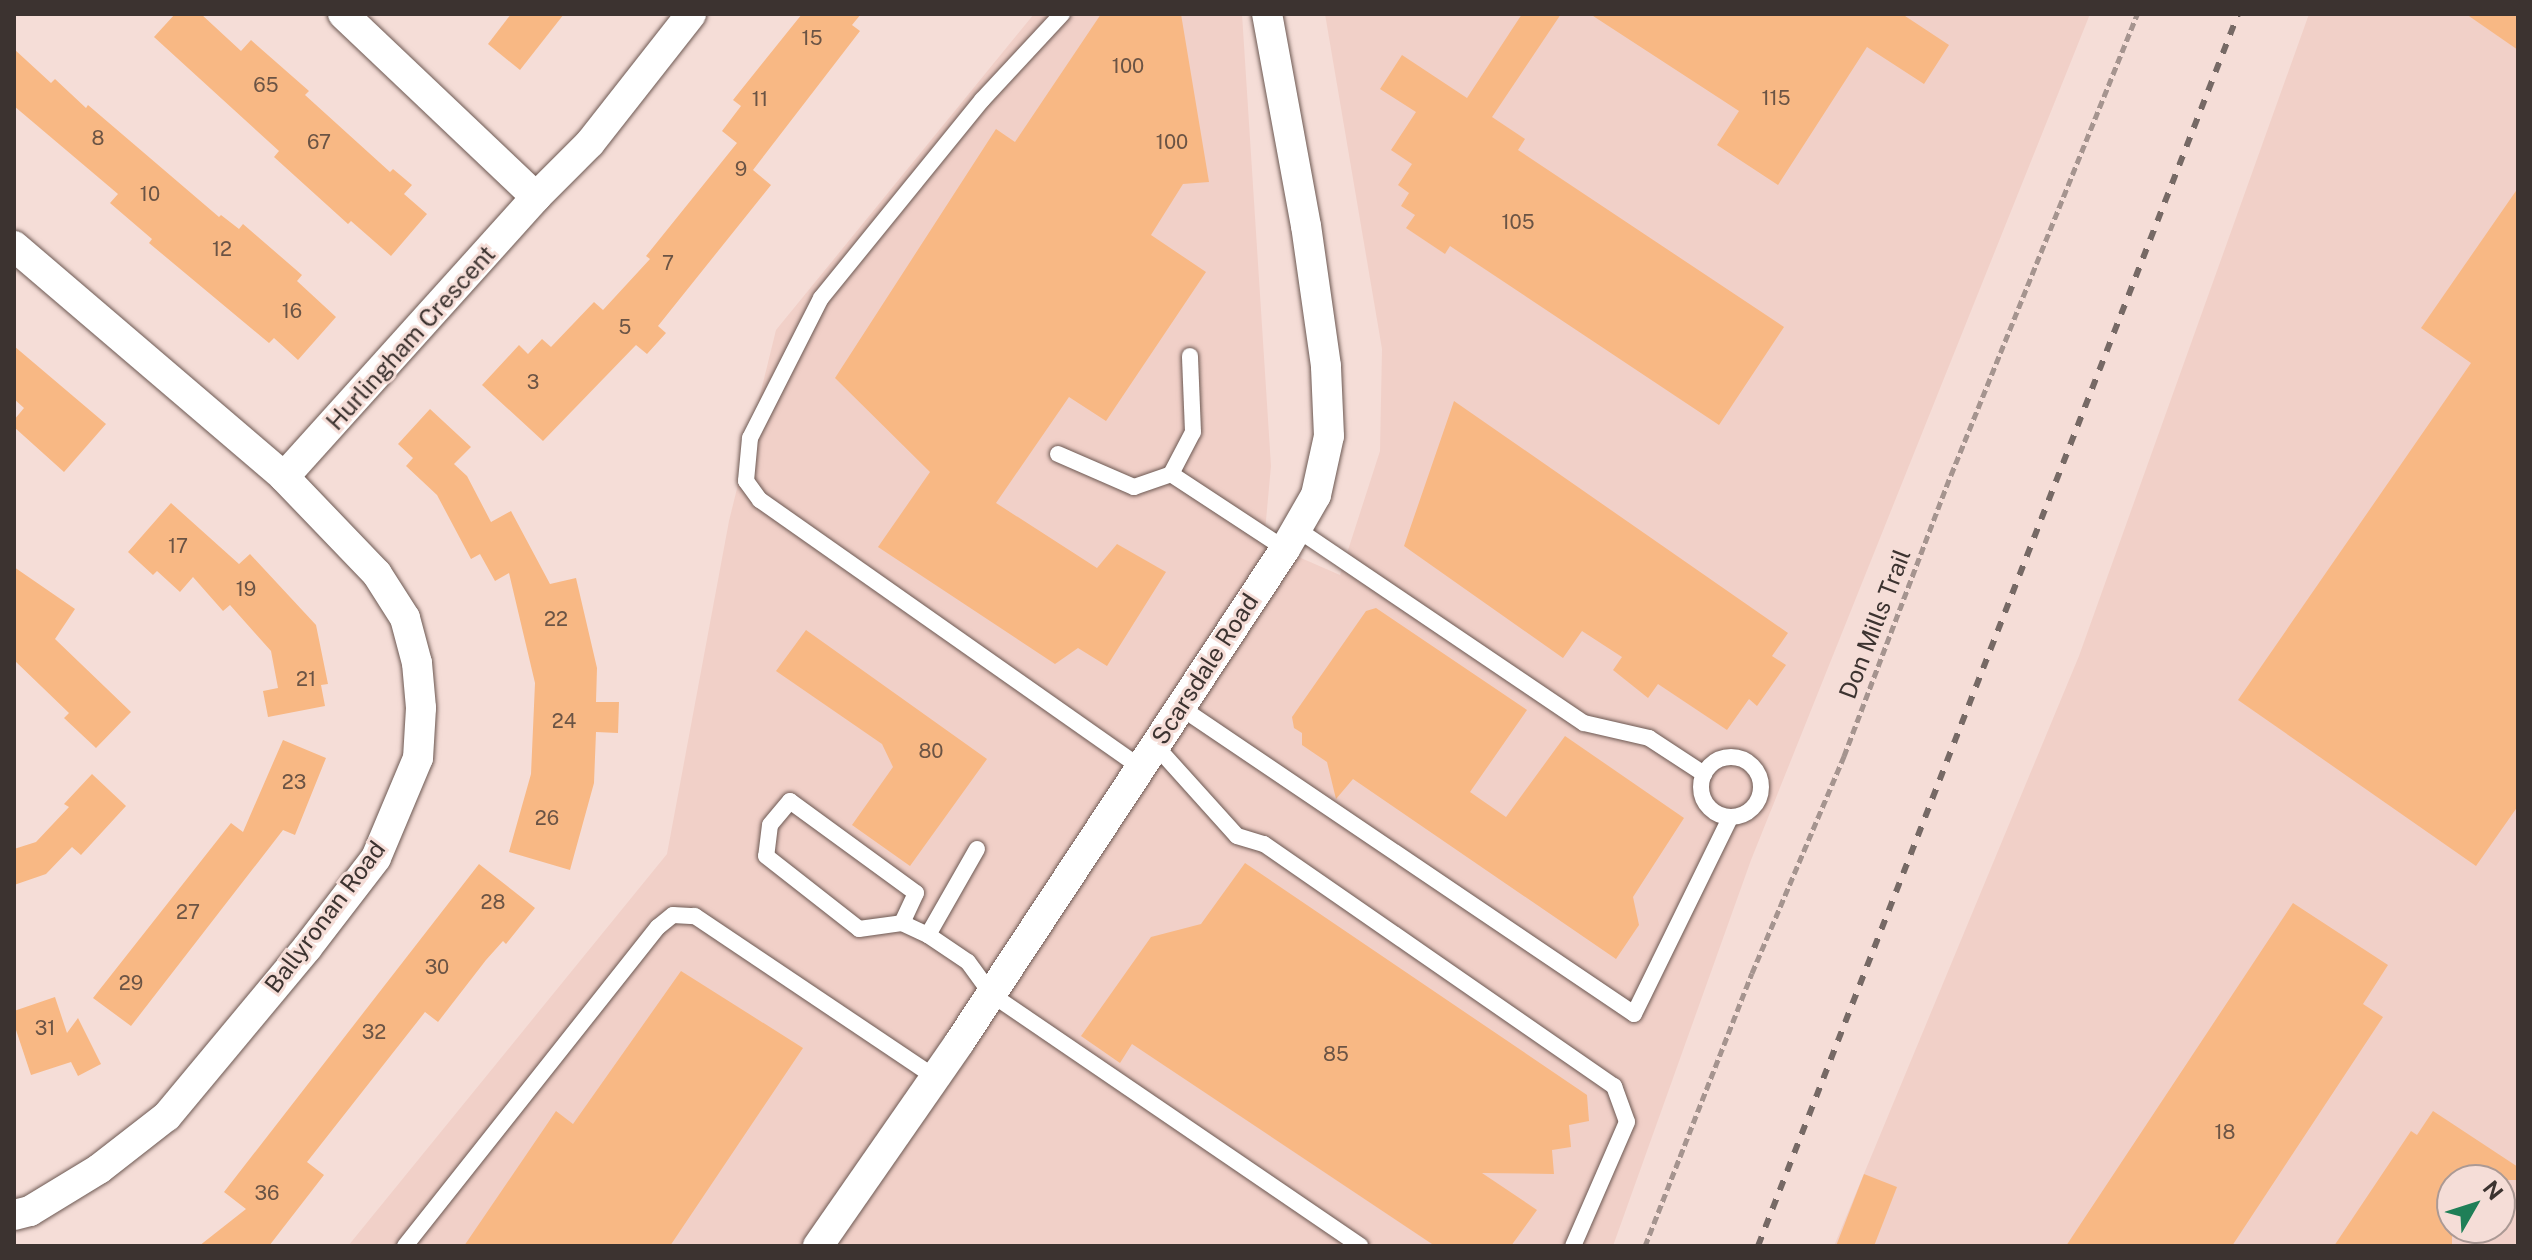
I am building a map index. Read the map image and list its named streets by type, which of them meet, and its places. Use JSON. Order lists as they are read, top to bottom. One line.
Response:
{"streets":{"street":["Hurlingham Crescent","Scarsdale Road","Ballyronan Road"],"path":["Don Mills Trail"]},"crossings":[["Hurlingham Crescent","Ballyronan Road"]],"house_numbers":["15","100","65","115","11","8","67","100","9","10","105","12","7","16","5","3","17","19","22","21","24","80","23","26","28","27","30","29","31","32","85","18","36"],"north":"top right"}
